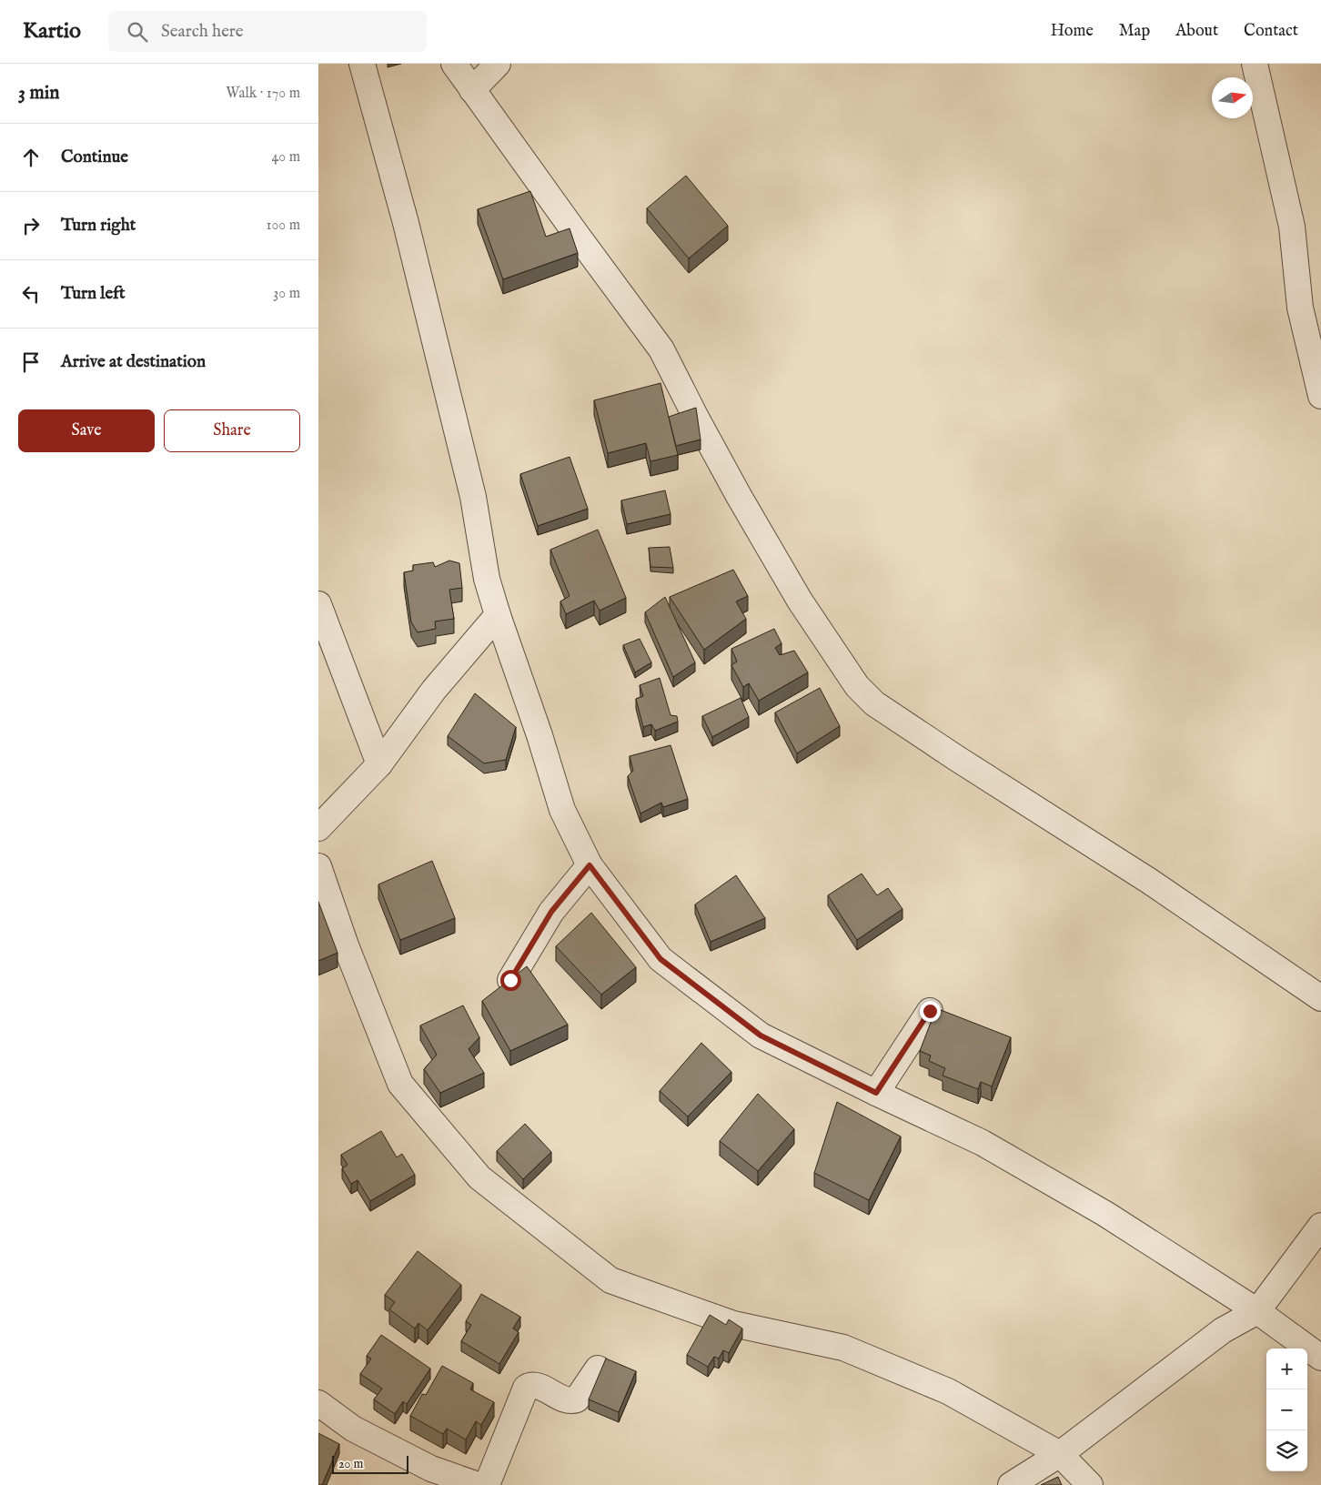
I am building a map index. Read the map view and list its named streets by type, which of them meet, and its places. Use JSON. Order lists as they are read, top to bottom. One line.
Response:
{"scale_bar":"20 m","north":"right","page":{"header":"Kartio","search":"Search here","nav":["Home","Map","About","Contact"],"heading":["3 min","Walk · 170 m"],"list":[["Continue","40 m"],["Turn right","100 m"],["Turn left","30 m"],"Arrive at destination"],"buttons":["Save","Share"],"map_buttons":["+","−"],"scale":"20 m"}}
